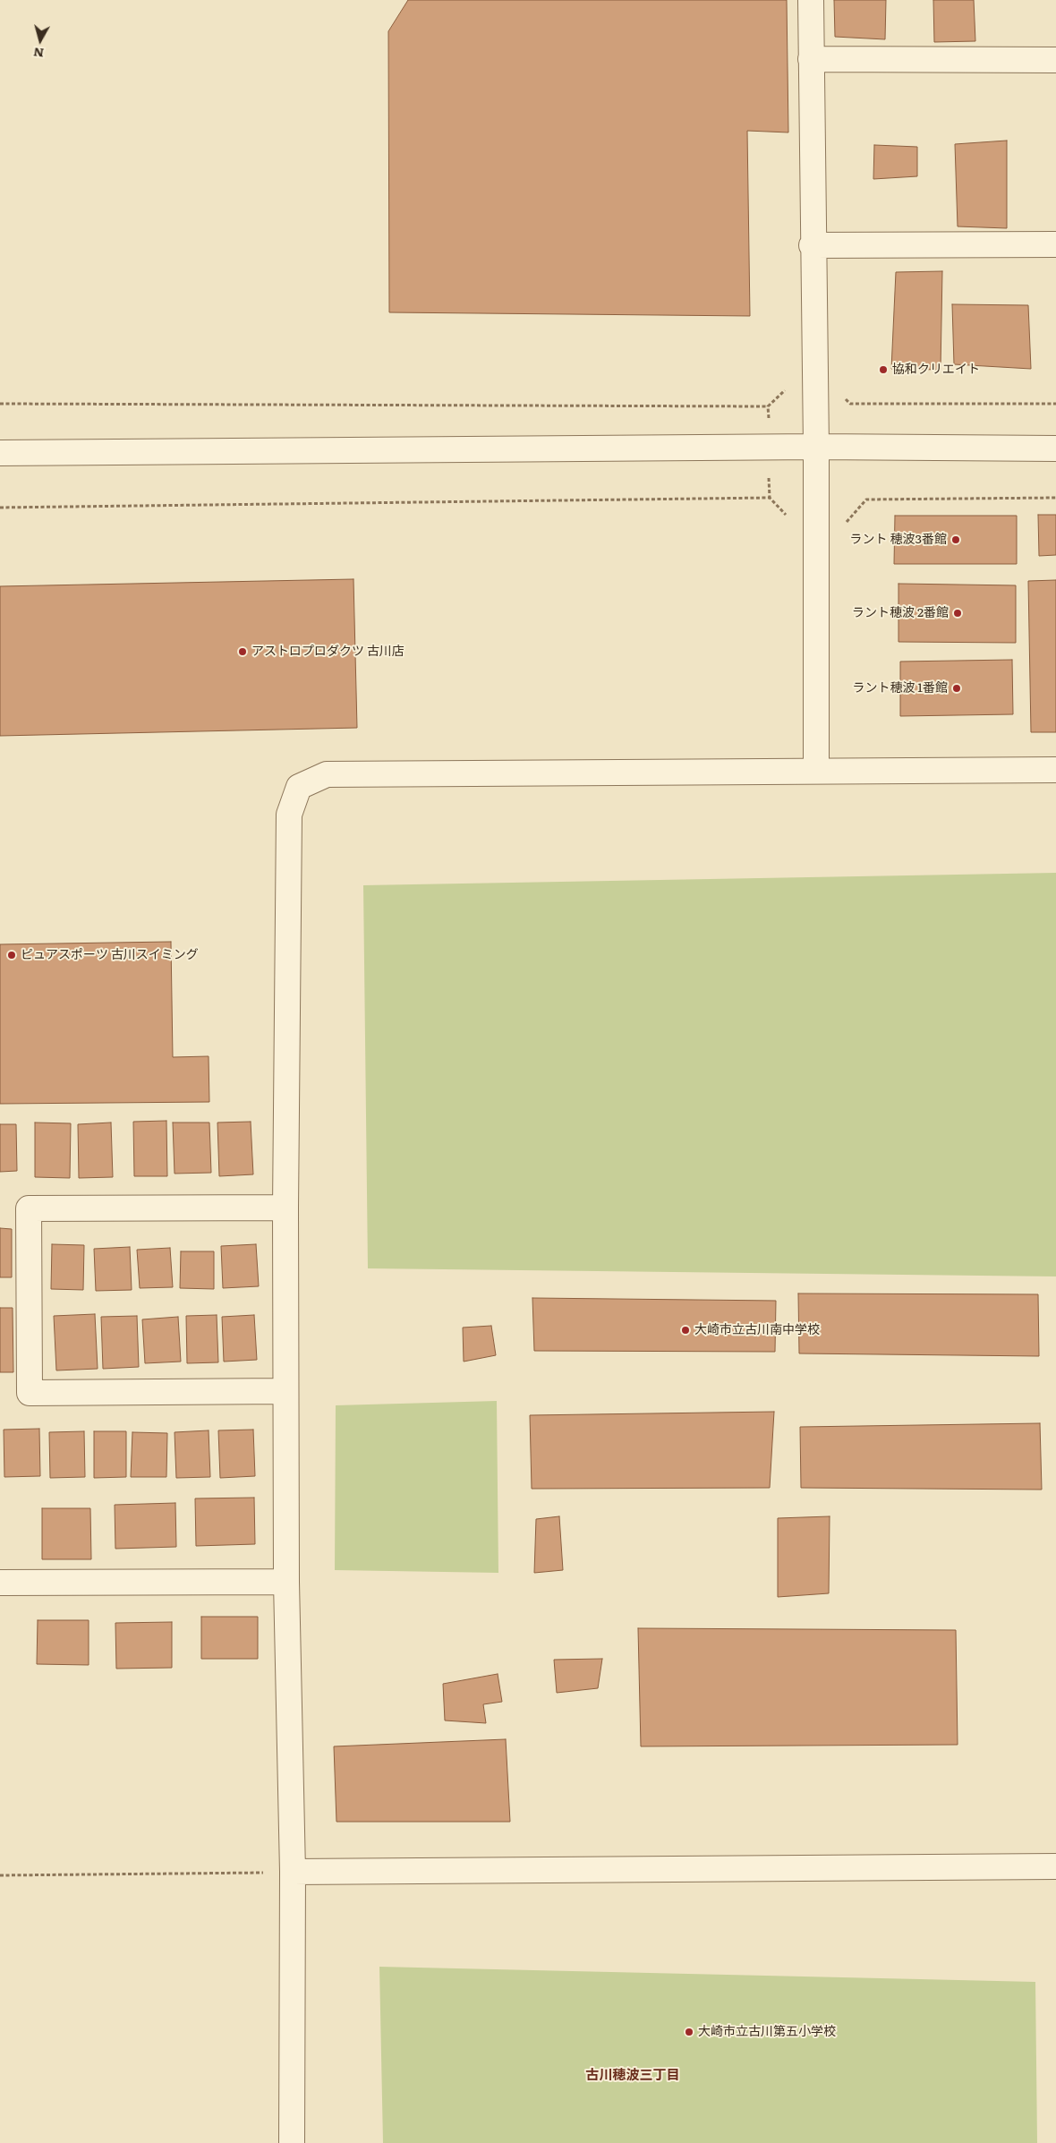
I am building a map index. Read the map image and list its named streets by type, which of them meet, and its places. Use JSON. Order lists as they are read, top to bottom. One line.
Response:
{"districts":["古川穂波三丁目"],"places":["協和クリエイト","ラント 穂波3番館","ラント穂波 2番館","アストロプロダクツ 古川店","ラント穂波 1番館","ピュアスポーツ 古川スイミング","大崎市立古川南中学校","大崎市立古川第五小学校"],"north":"bottom"}
